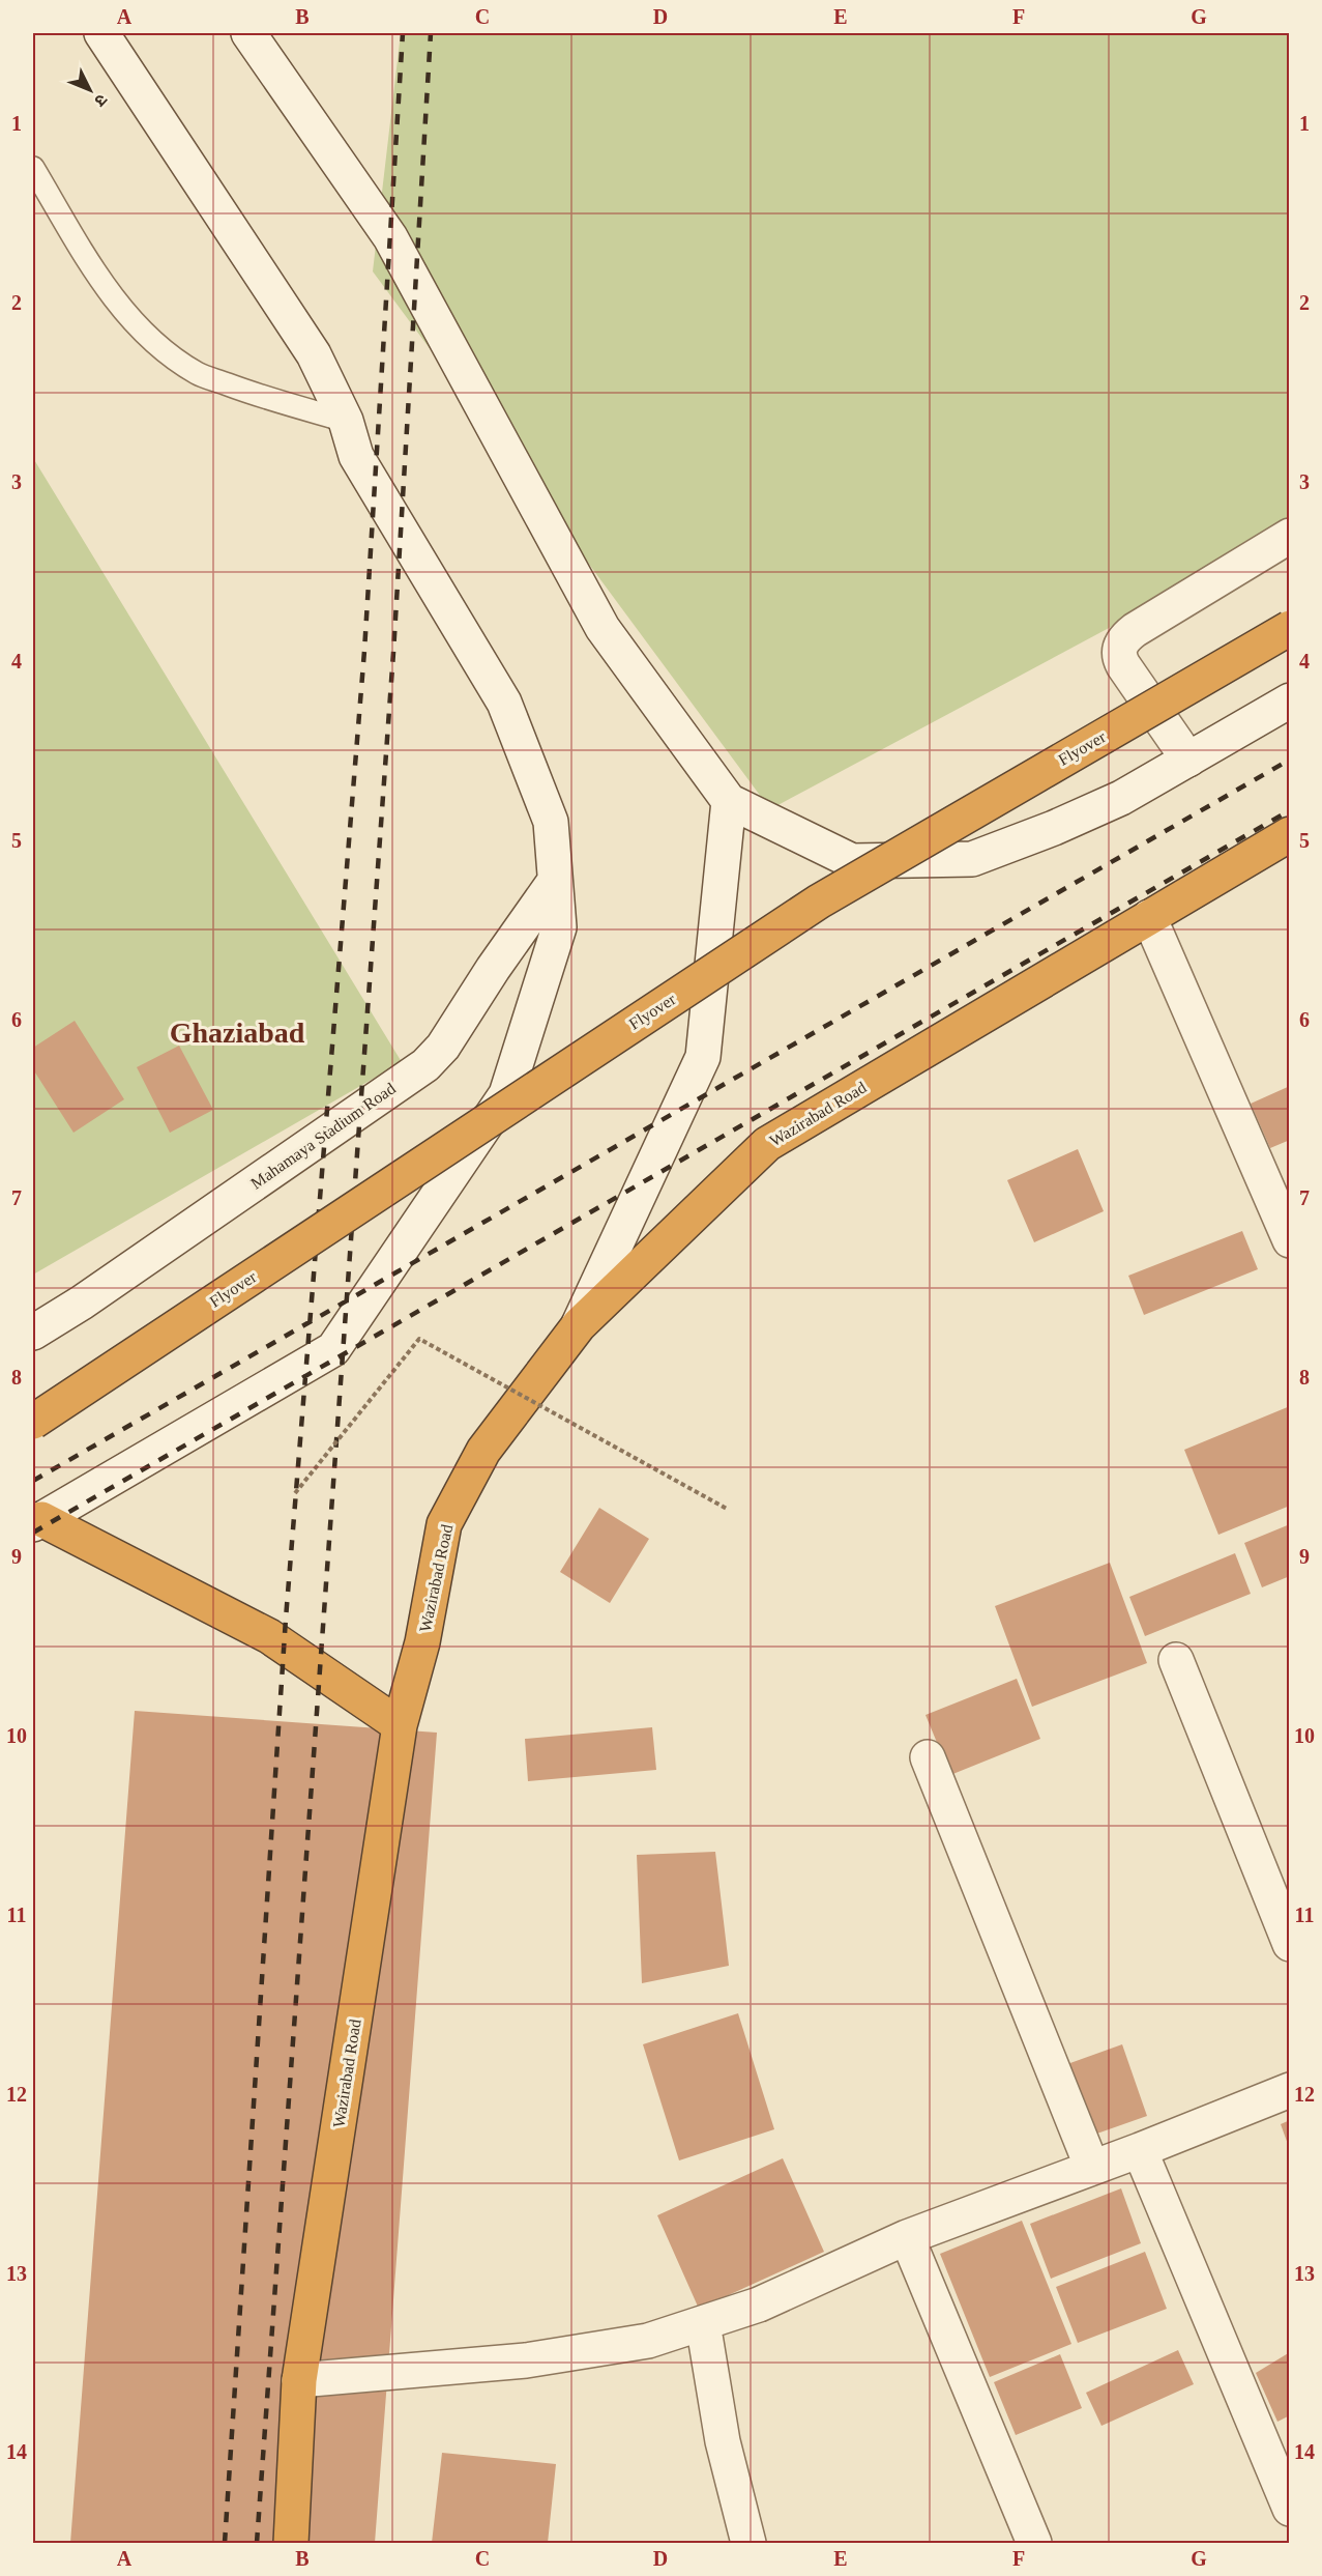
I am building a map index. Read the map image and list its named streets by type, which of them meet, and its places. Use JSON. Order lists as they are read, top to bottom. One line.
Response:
{"streets":{"highway":["Flyover","Wazirabad Road"],"main road":["Mahamaya Stadium Road"]},"districts":["Ghaziabad"],"north":"bottom right","grid":{"columns":["A","B","C","D","E","F","G"],"rows":["1","2","3","4","5","6","7","8","9","10","11","12","13","14"]}}
